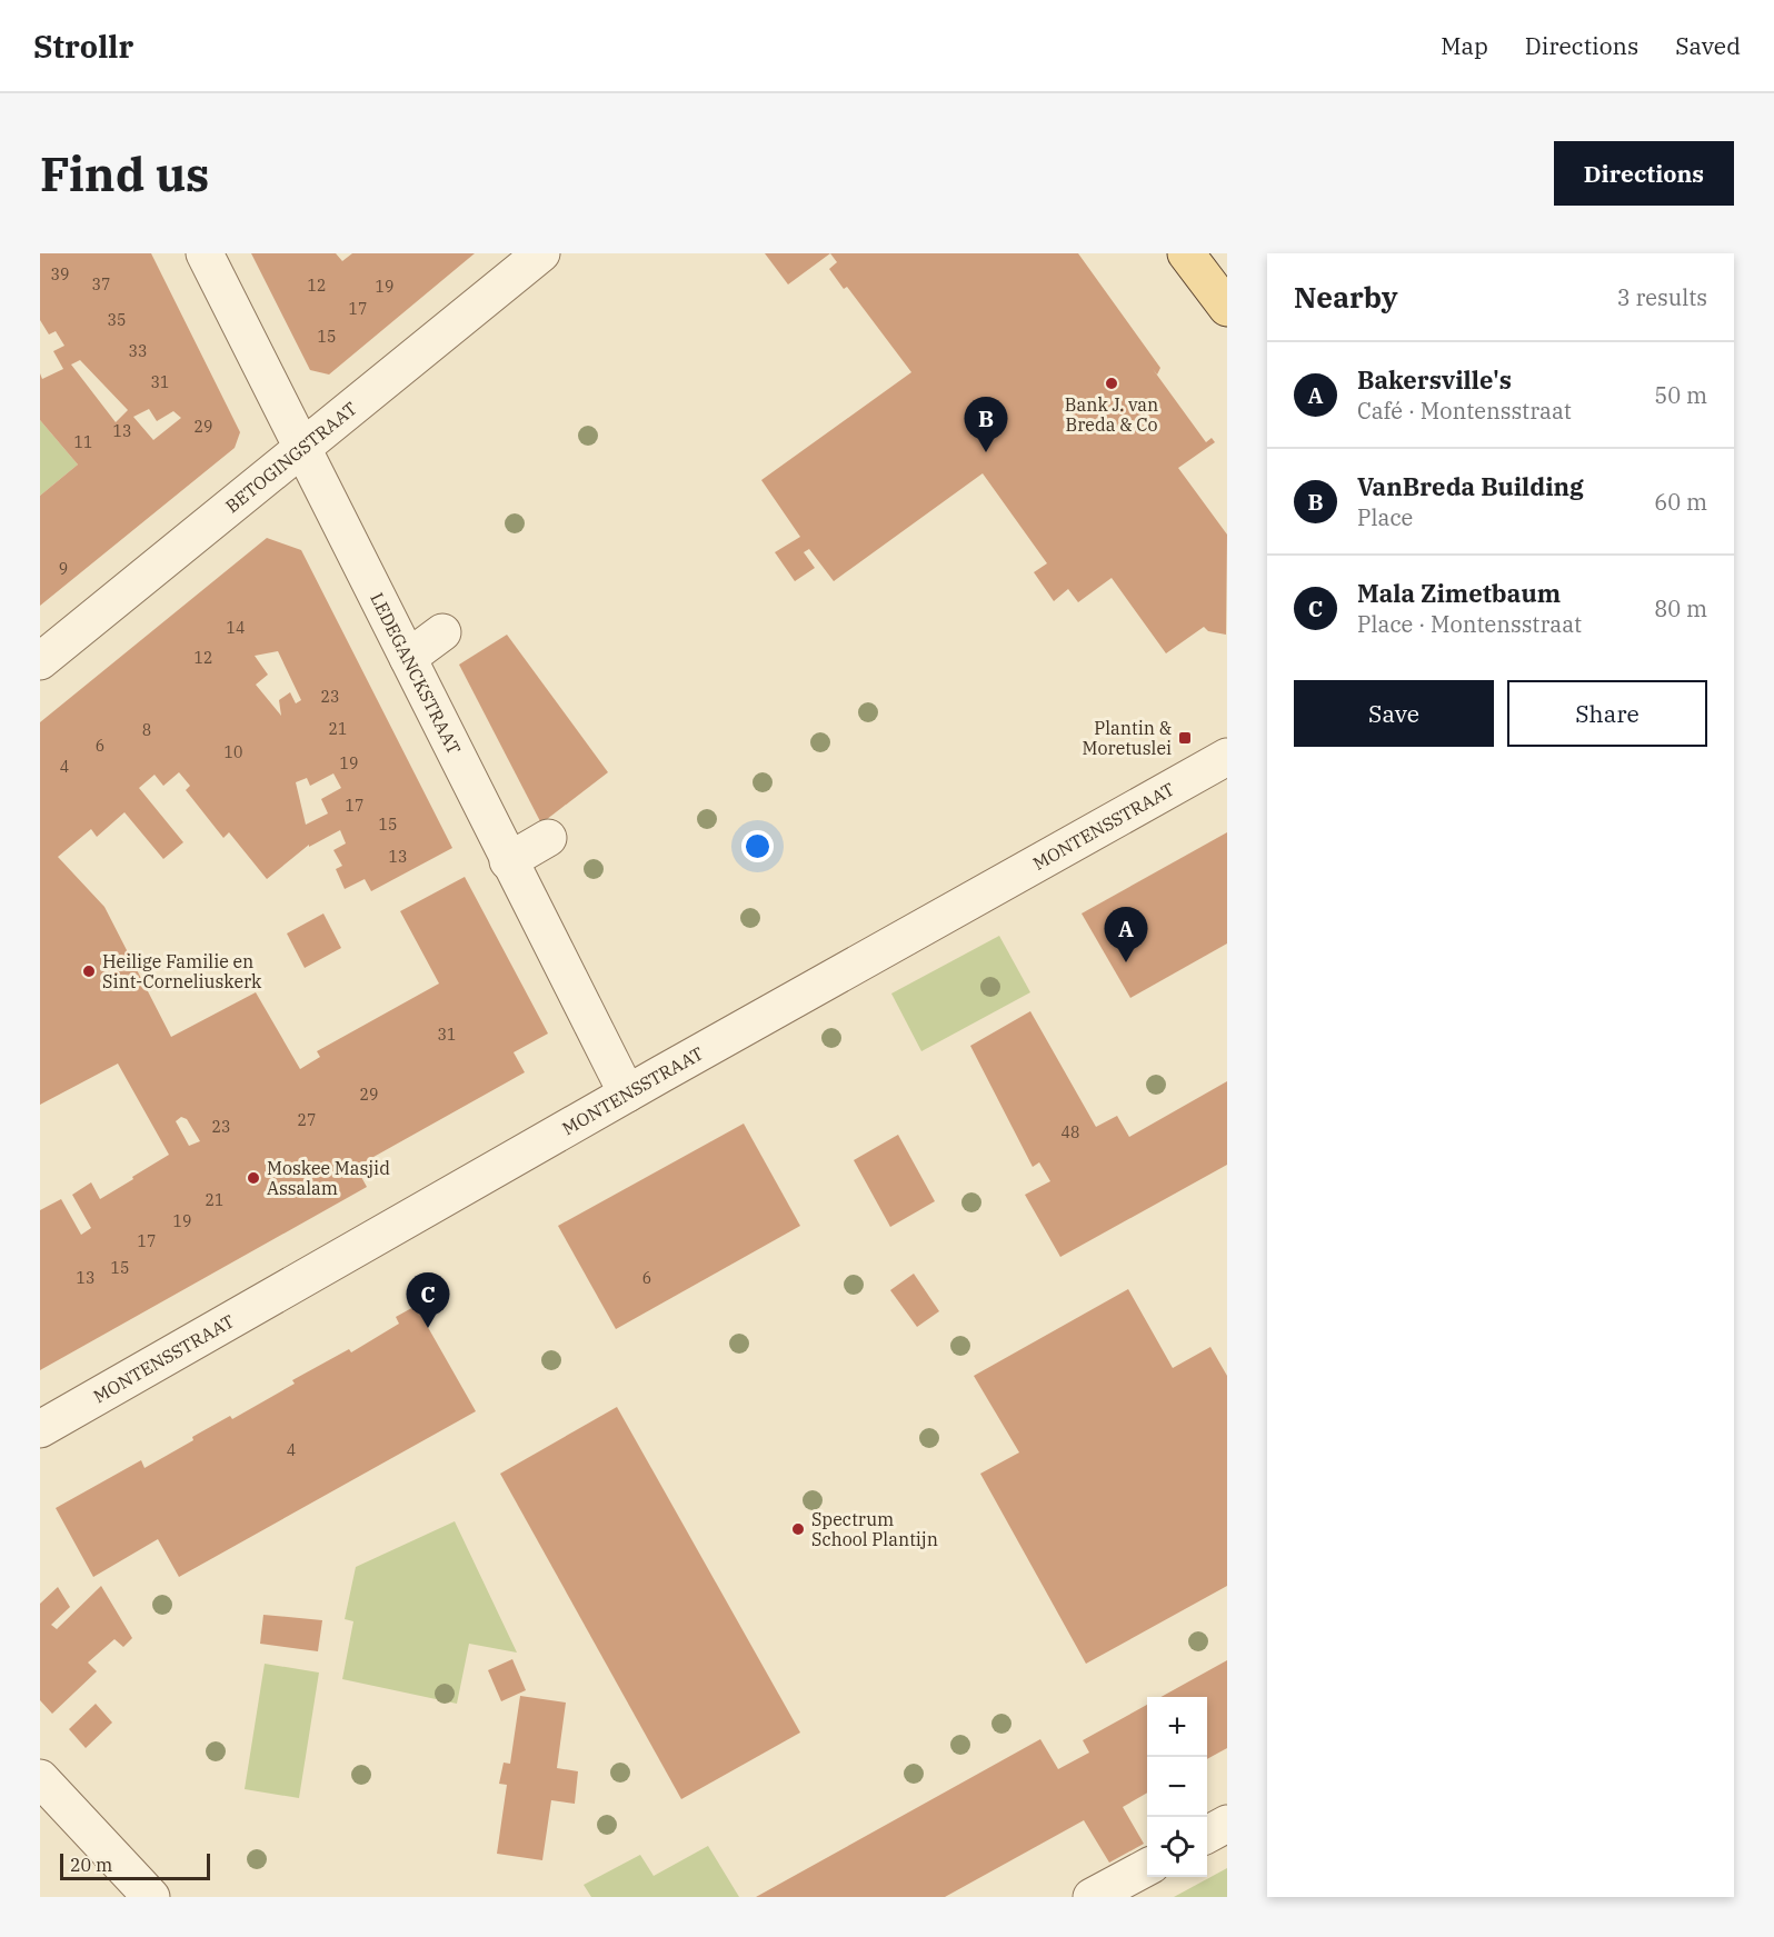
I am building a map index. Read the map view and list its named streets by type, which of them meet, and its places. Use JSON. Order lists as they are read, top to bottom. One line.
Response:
{"streets":{"street":["BETOGINGSTRAAT","LEDEGANCKSTRAAT","MONTENSSTRAAT"]},"crossings":[["BETOGINGSTRAAT","LEDEGANCKSTRAAT"],["LEDEGANCKSTRAAT","MONTENSSTRAAT"]],"places":{"other":["Bank J. van Breda & Co","Heilige Familie en Sint-Corneliuskerk","Moskee Masjid Assalam","Spectrum School Plantijn"],"transit":["Plantin & Moretuslei"]},"house_numbers":["39","37","12","19","17","35","15","33","31","29","13","11","9","14","12","23","21","8","6","10","19","4","17","15","13","31","29","27","23","48","21","19","17","15","13","6","4"],"scale_bar":"20 m","page":{"header":"Strollr","nav":["Map","Directions","Saved"],"buttons":["Directions",["Save","Share"]],"title":"Find us","heading":["Nearby","3 results"],"list":[{"mark":"A","name":"Bakersville's","note":"Café · Montensstraat","value":"50 m"},{"mark":"B","name":"VanBreda Building","note":"Place","value":"60 m"},{"mark":"C","name":"Mala Zimetbaum","note":"Place · Montensstraat","value":"80 m"}],"pins":["B","A","C"],"map_buttons":["+","−"],"scale":"20 m"}}
